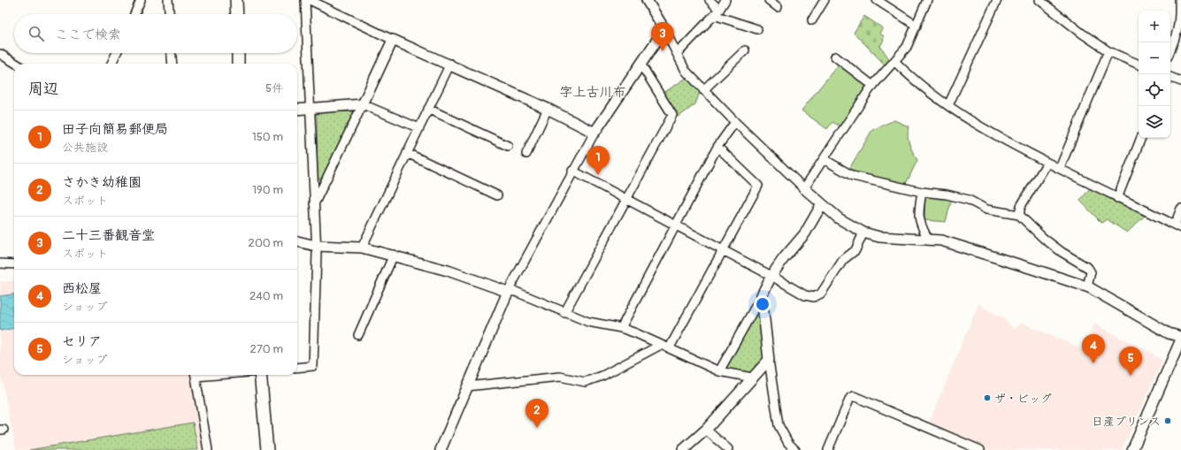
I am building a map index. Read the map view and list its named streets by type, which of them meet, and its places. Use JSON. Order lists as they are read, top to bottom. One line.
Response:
{"districts":["字上古川布"],"places":["ザ・ビッグ","日産プリンス"],"page":{"map_buttons":["+","−"],"search":"ここで検索","pins":["3","1","4","5","2"],"heading":["周辺","5件"],"list":[{"mark":"1","name":"田子向簡易郵便局","note":"公共施設","value":"150 m"},{"mark":"2","name":"さかき幼稚園","note":"スポット","value":"190 m"},{"mark":"3","name":"二十三番観音堂","note":"スポット","value":"200 m"},{"mark":"4","name":"西松屋","note":"ショップ","value":"240 m"},{"mark":"5","name":"セリア","note":"ショップ","value":"270 m"}]}}
